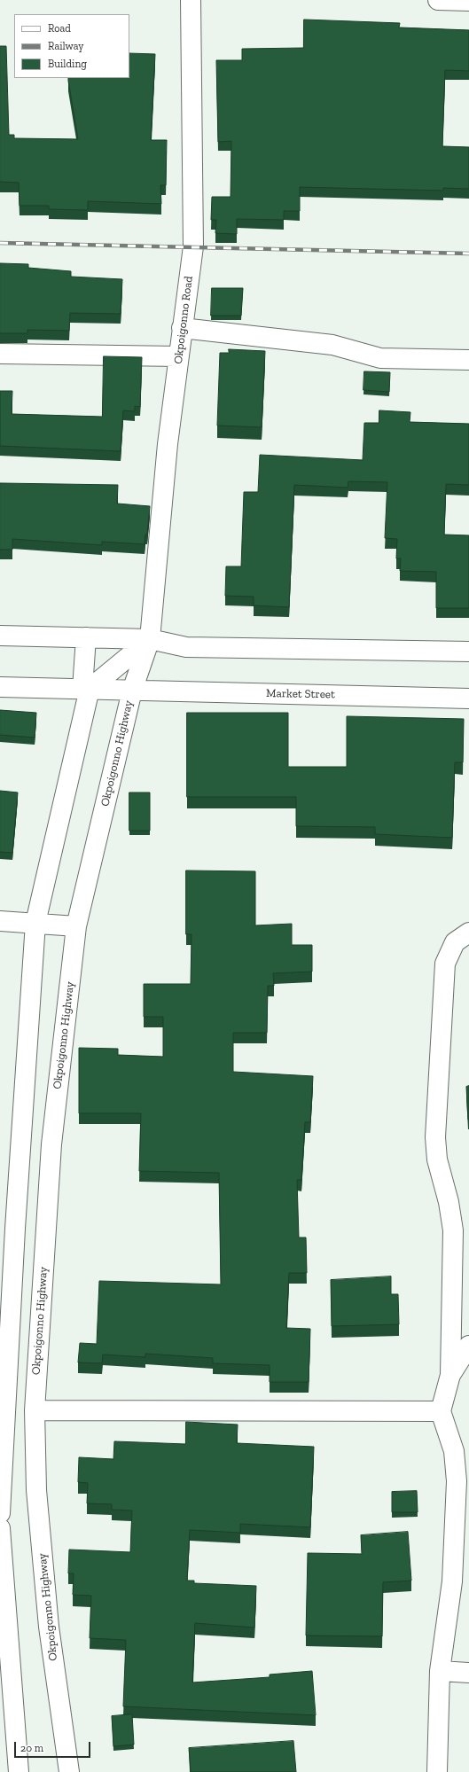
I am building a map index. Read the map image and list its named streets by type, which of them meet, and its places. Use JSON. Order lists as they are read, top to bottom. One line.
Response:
{"streets":{"street":["Okpoigonno Road","Market Street","Okpoigonno Highway"]},"crossings":[["Okpoigonno Road","Okpoigonno Highway"],["Market Street","Okpoigonno Highway"]],"legend":["Road","Railway","Building"],"scale_bar":"20 m"}
